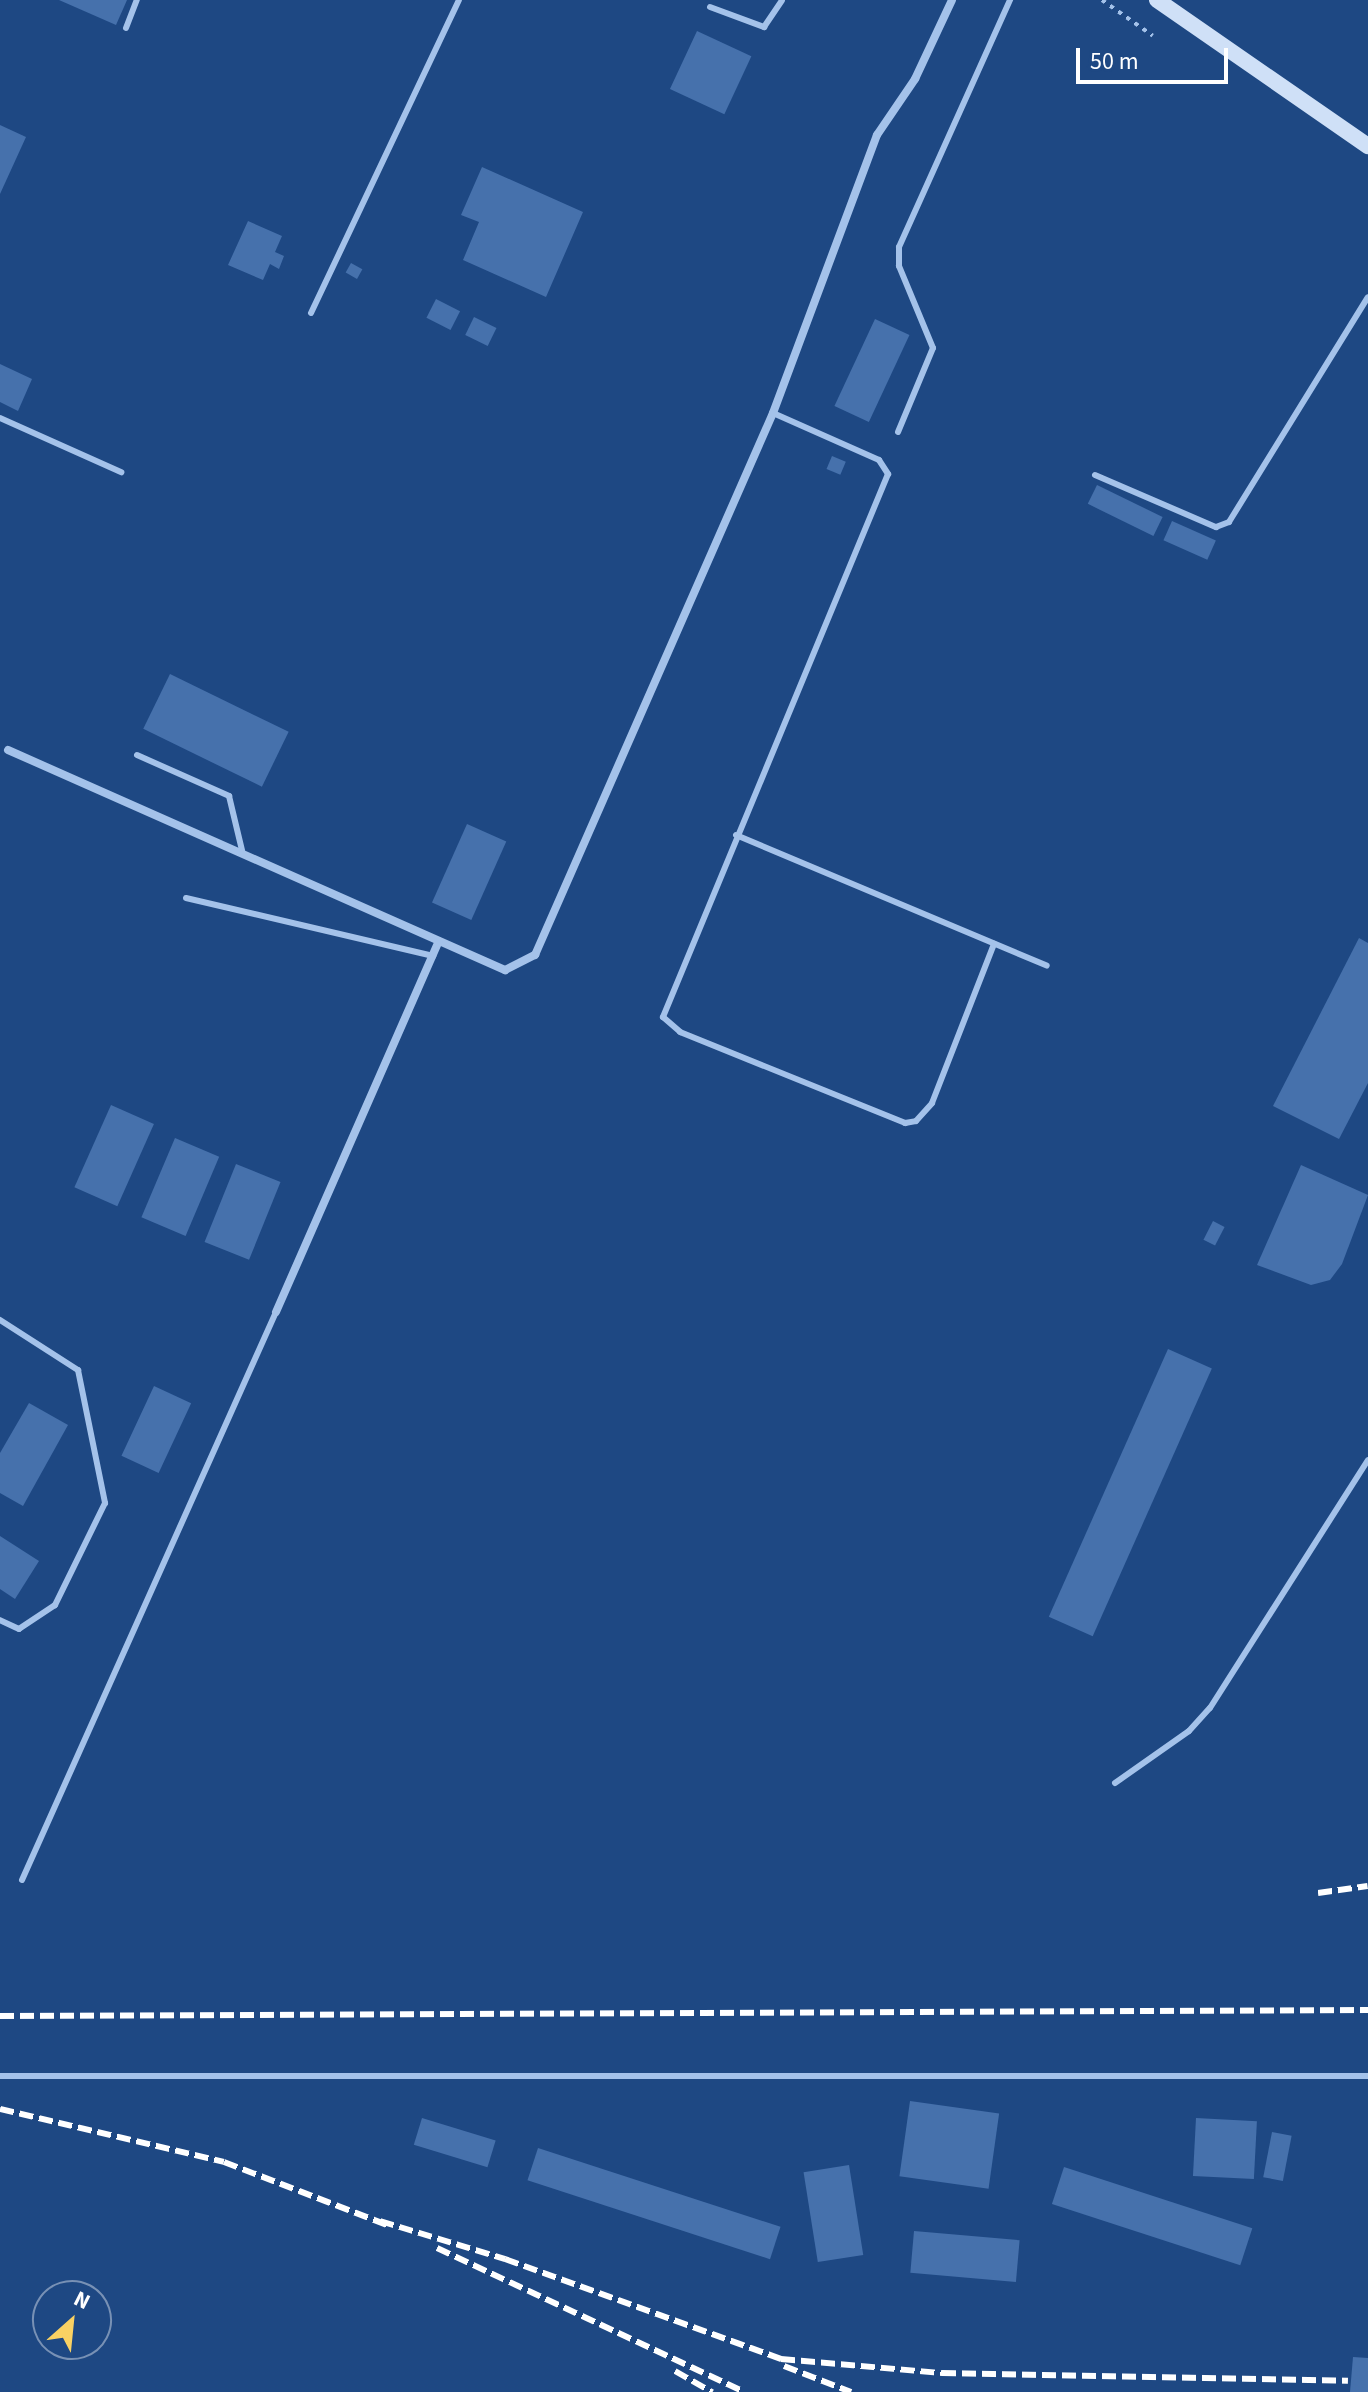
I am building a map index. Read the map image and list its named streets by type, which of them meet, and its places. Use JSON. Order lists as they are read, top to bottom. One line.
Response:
{"scale_bar":"50 m","north":"top right"}
